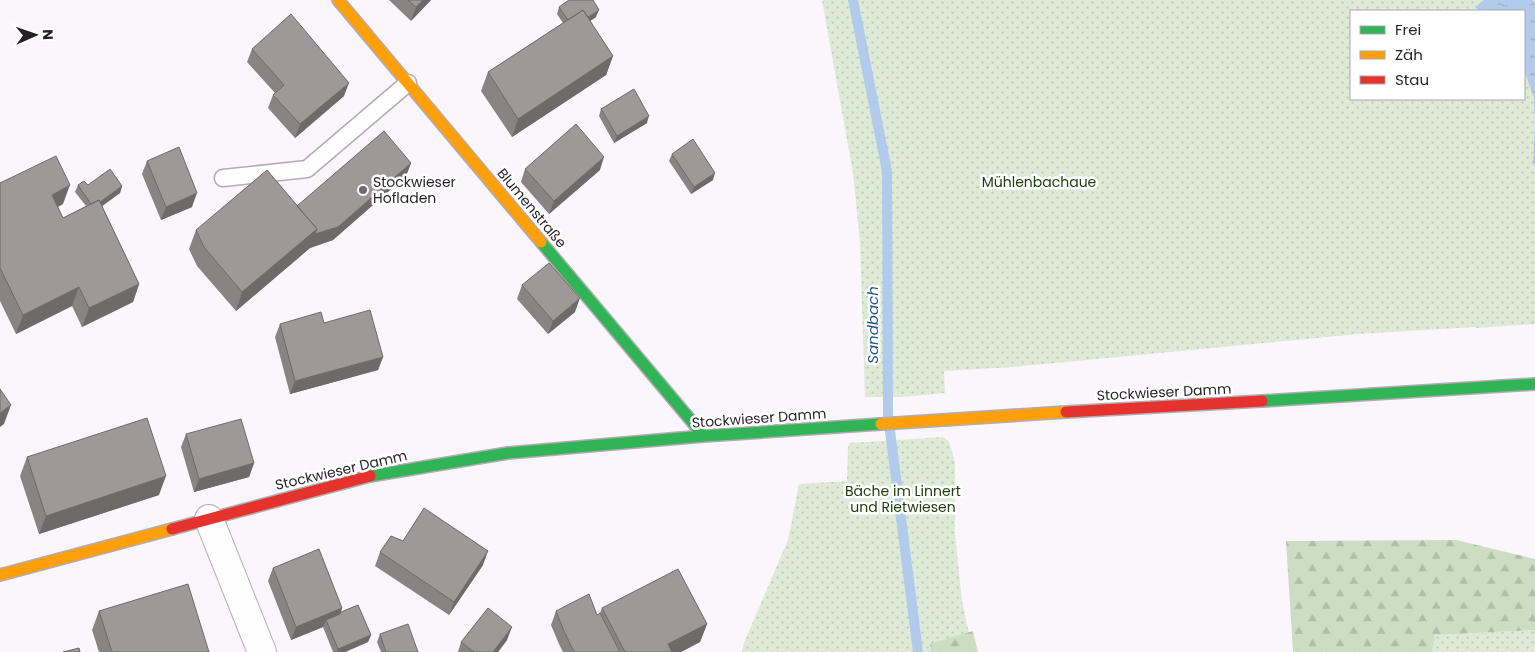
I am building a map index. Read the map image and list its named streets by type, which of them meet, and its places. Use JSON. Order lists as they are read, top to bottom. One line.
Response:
{"streets":{"street":["Blumenstraße","Stockwieser Damm"]},"crossings":[["Blumenstraße","Stockwieser Damm"]],"water":["Sandbach"],"parks":["Mühlenbachaue","Bäche im Linnert und Rietwiesen"],"places":["Stockwieser Hofladen"],"legend":["Frei","Zäh","Stau"],"north":"right"}
